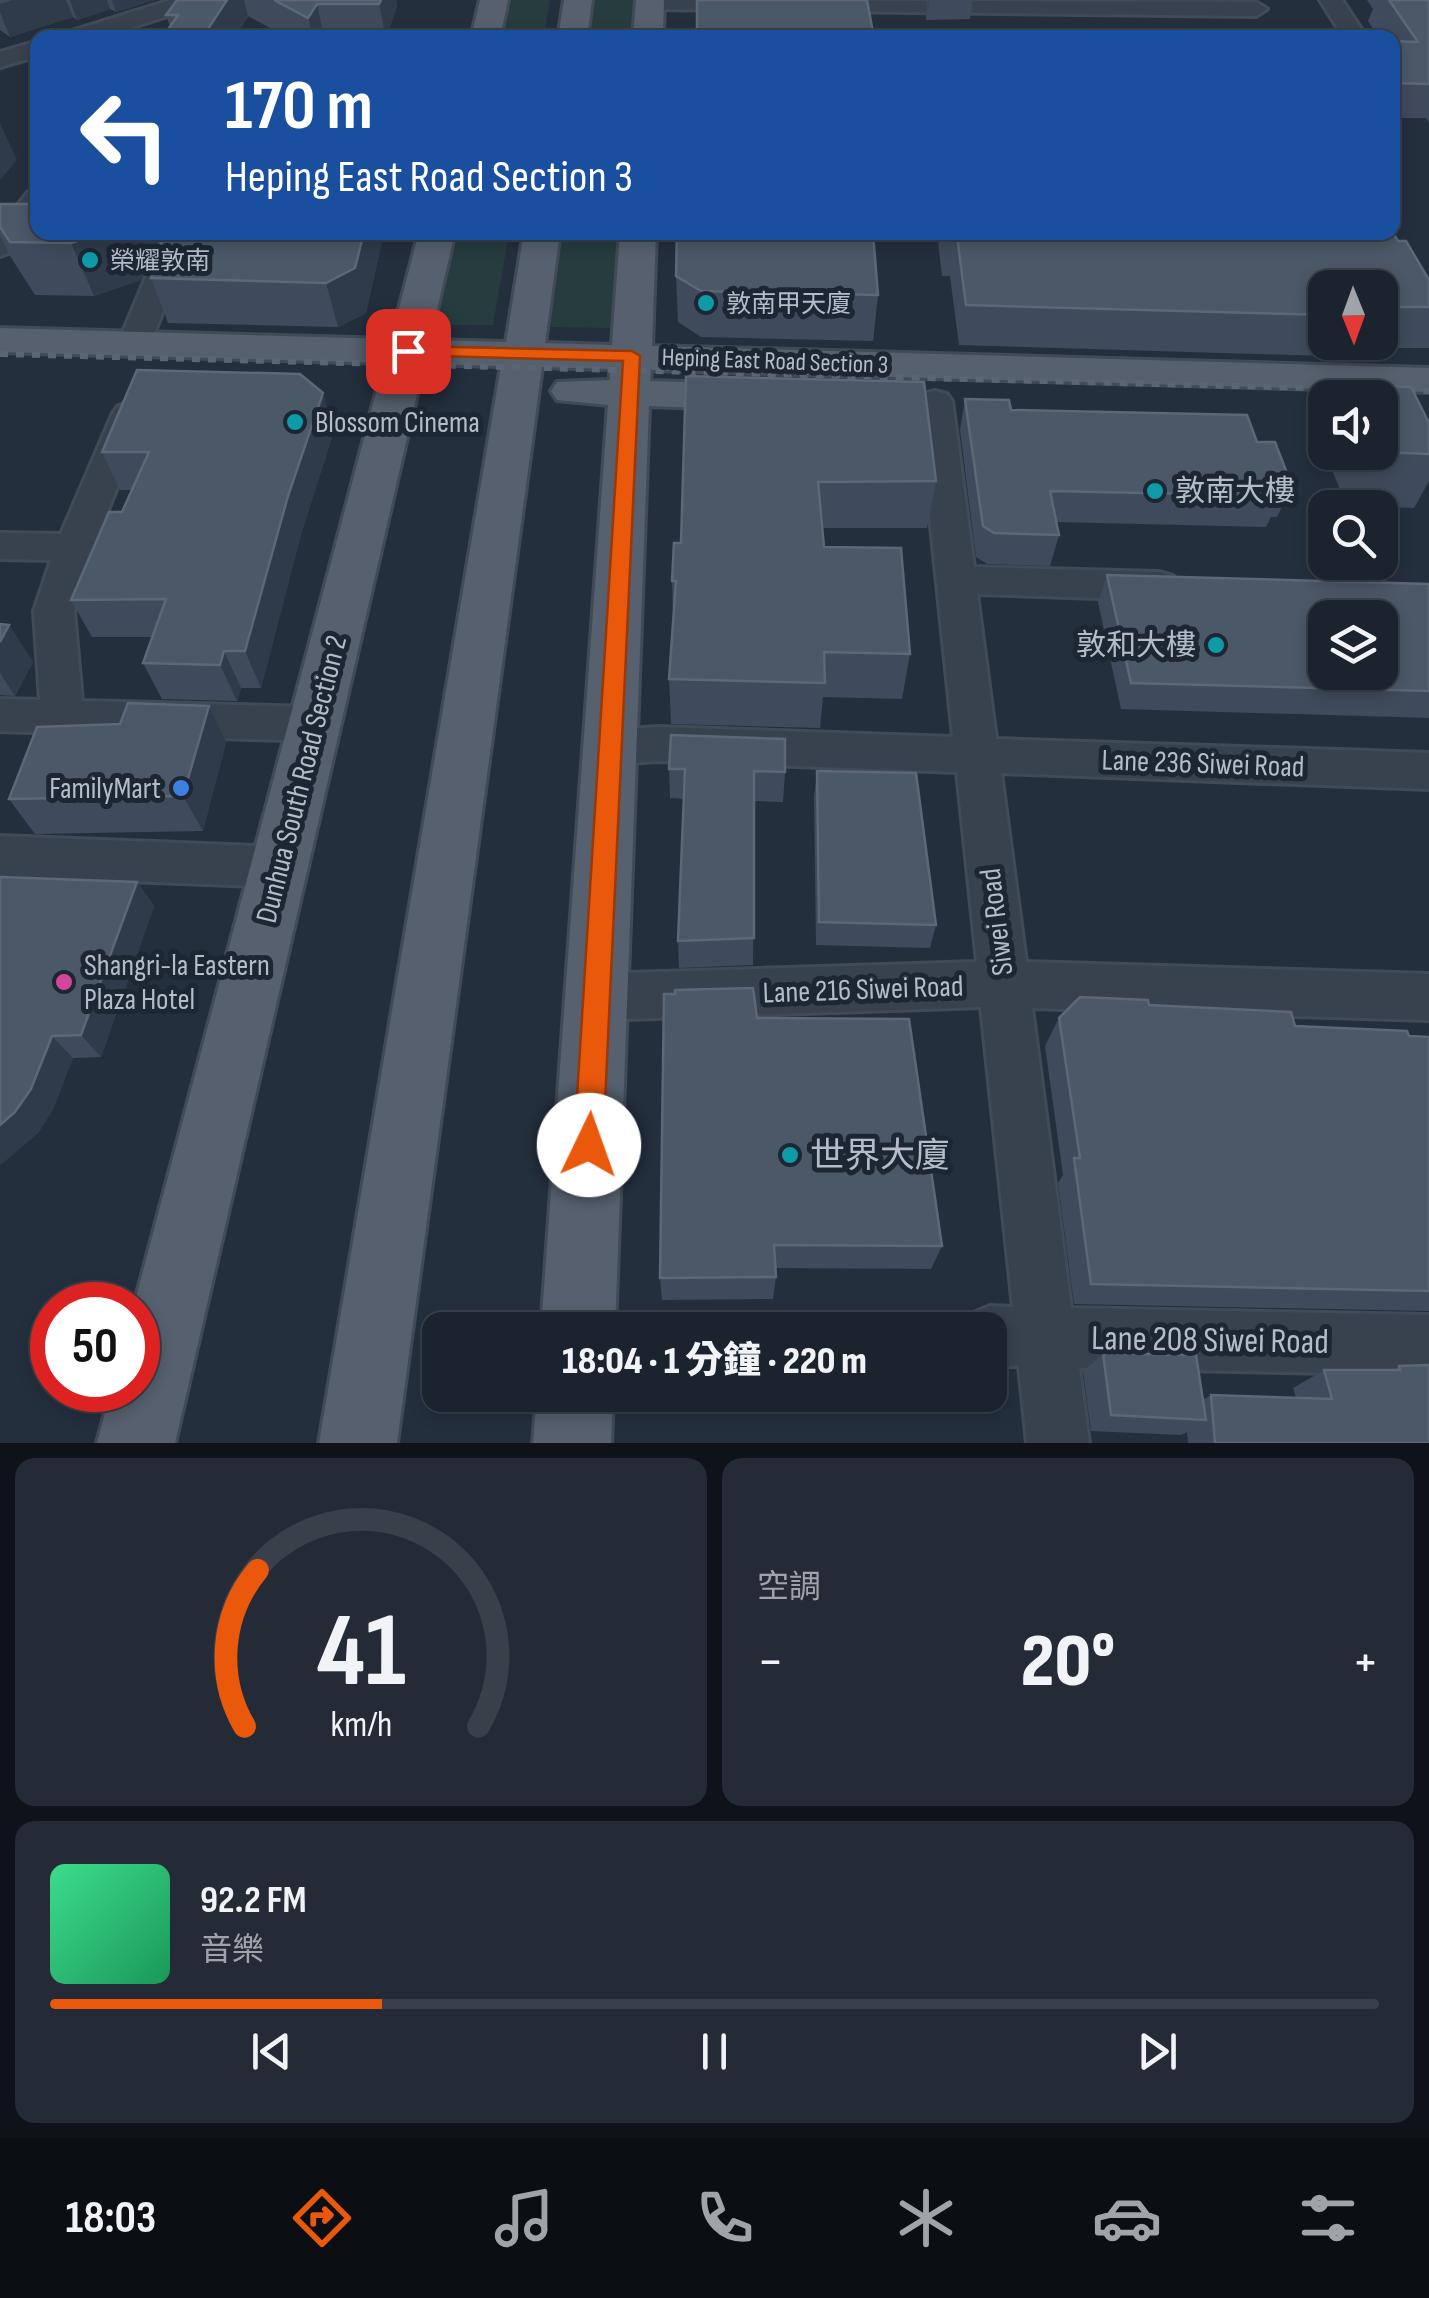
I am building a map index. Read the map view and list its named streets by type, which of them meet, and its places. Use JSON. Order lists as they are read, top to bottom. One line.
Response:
{"streets":{"main road":["Heping East Road Section 3","Dunhua South Road Section 2"],"street":["Lane 236 Siwei Road","Siwei Road","Lane 216 Siwei Road","Lane 208 Siwei Road"]},"crossings":[["Heping East Road Section 3","Dunhua South Road Section 2"],["Heping East Road Section 3","Siwei Road"],["Lane 236 Siwei Road","Siwei Road"],["Siwei Road","Lane 216 Siwei Road"],["Siwei Road","Lane 208 Siwei Road"]],"places":["榮耀敦南","敦南甲天廈","Blossom Cinema","敦南大樓","敦和大樓","FamilyMart","Shangri-la Eastern Plaza Hotel","世界大廈"],"north":"bottom","page":{"turn":["170 m","Heping East Road Section 3"],"limit":"50","trip":"18:04 · 1 分鐘 · 220 m","tile":"空調","heat":["−","20°","+"],"song":["92.2 FM","音樂"],"tabs":"18:03","gauge":["41","km/h"]}}
